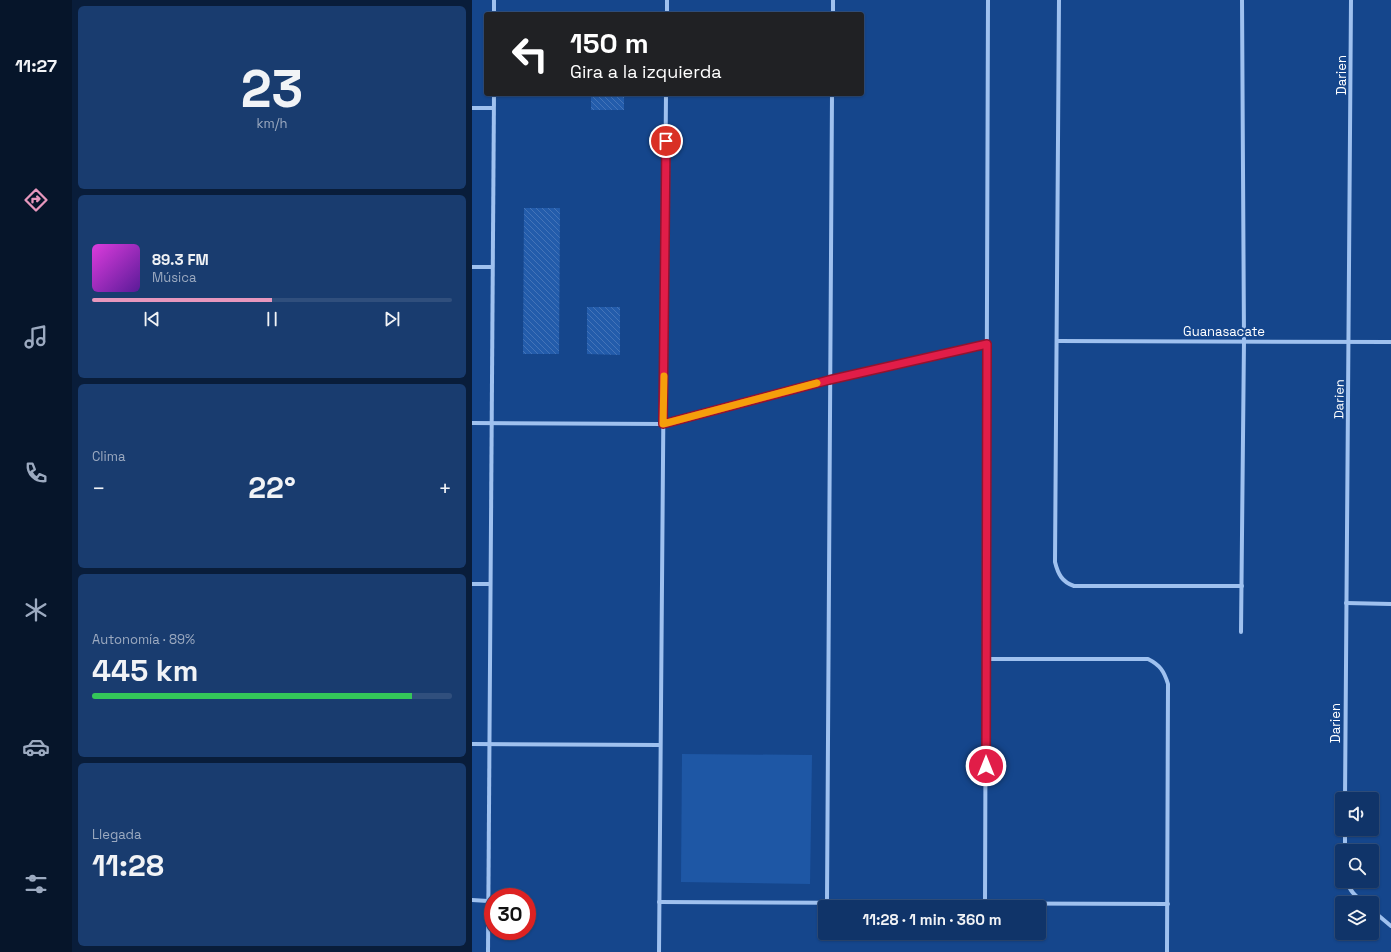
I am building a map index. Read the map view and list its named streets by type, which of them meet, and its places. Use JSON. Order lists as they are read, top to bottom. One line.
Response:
{"streets":{"street":["Darien","Guanasacate"]},"crossings":[["Darien","Guanasacate"]],"page":{"tabs":"11:27","tile":[["23","km/h"],"Clima",["Autonomía · 89%","445 km"],["Llegada","11:28"]],"turn":["150 m","Gira a la izquierda"],"song":["89.3 FM","Música"],"heat":["−","22°","+"],"limit":"30","trip":"11:28 · 1 min · 360 m"}}
